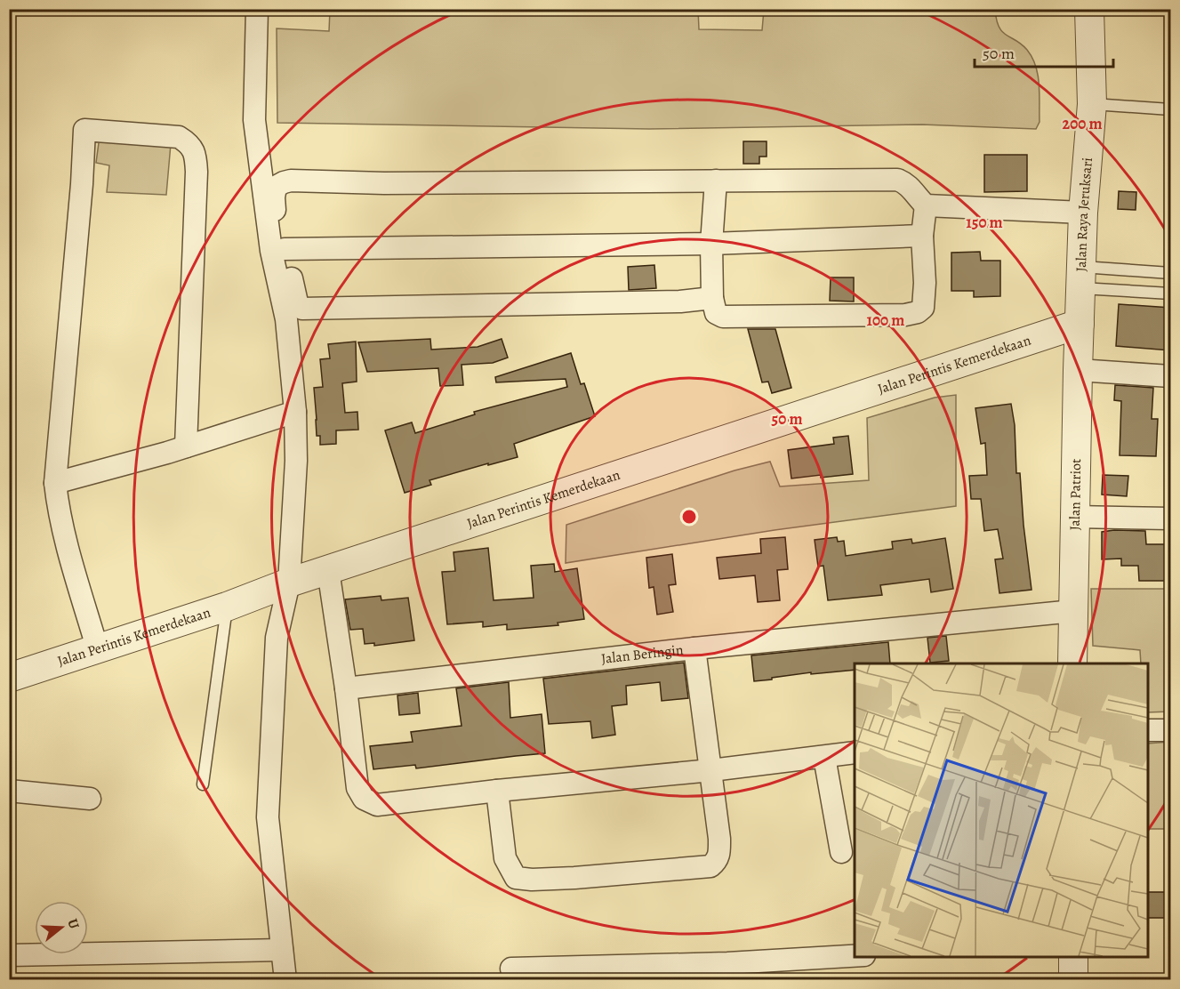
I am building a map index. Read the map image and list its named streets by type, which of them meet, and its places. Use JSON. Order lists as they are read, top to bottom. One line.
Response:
{"streets":{"street":["Jalan Raya Jeruksari","Jalan Perintis Kemerdekaan","Jalan Patriot","Jalan Beringin"]},"crossings":[["Jalan Raya Jeruksari","Jalan Perintis Kemerdekaan"],["Jalan Raya Jeruksari","Jalan Patriot"],["Jalan Perintis Kemerdekaan","Jalan Patriot"],["Jalan Patriot","Jalan Beringin"]],"scale_bar":"50 m","north":"right","rings":["200 m","150 m","100 m","50 m"]}
